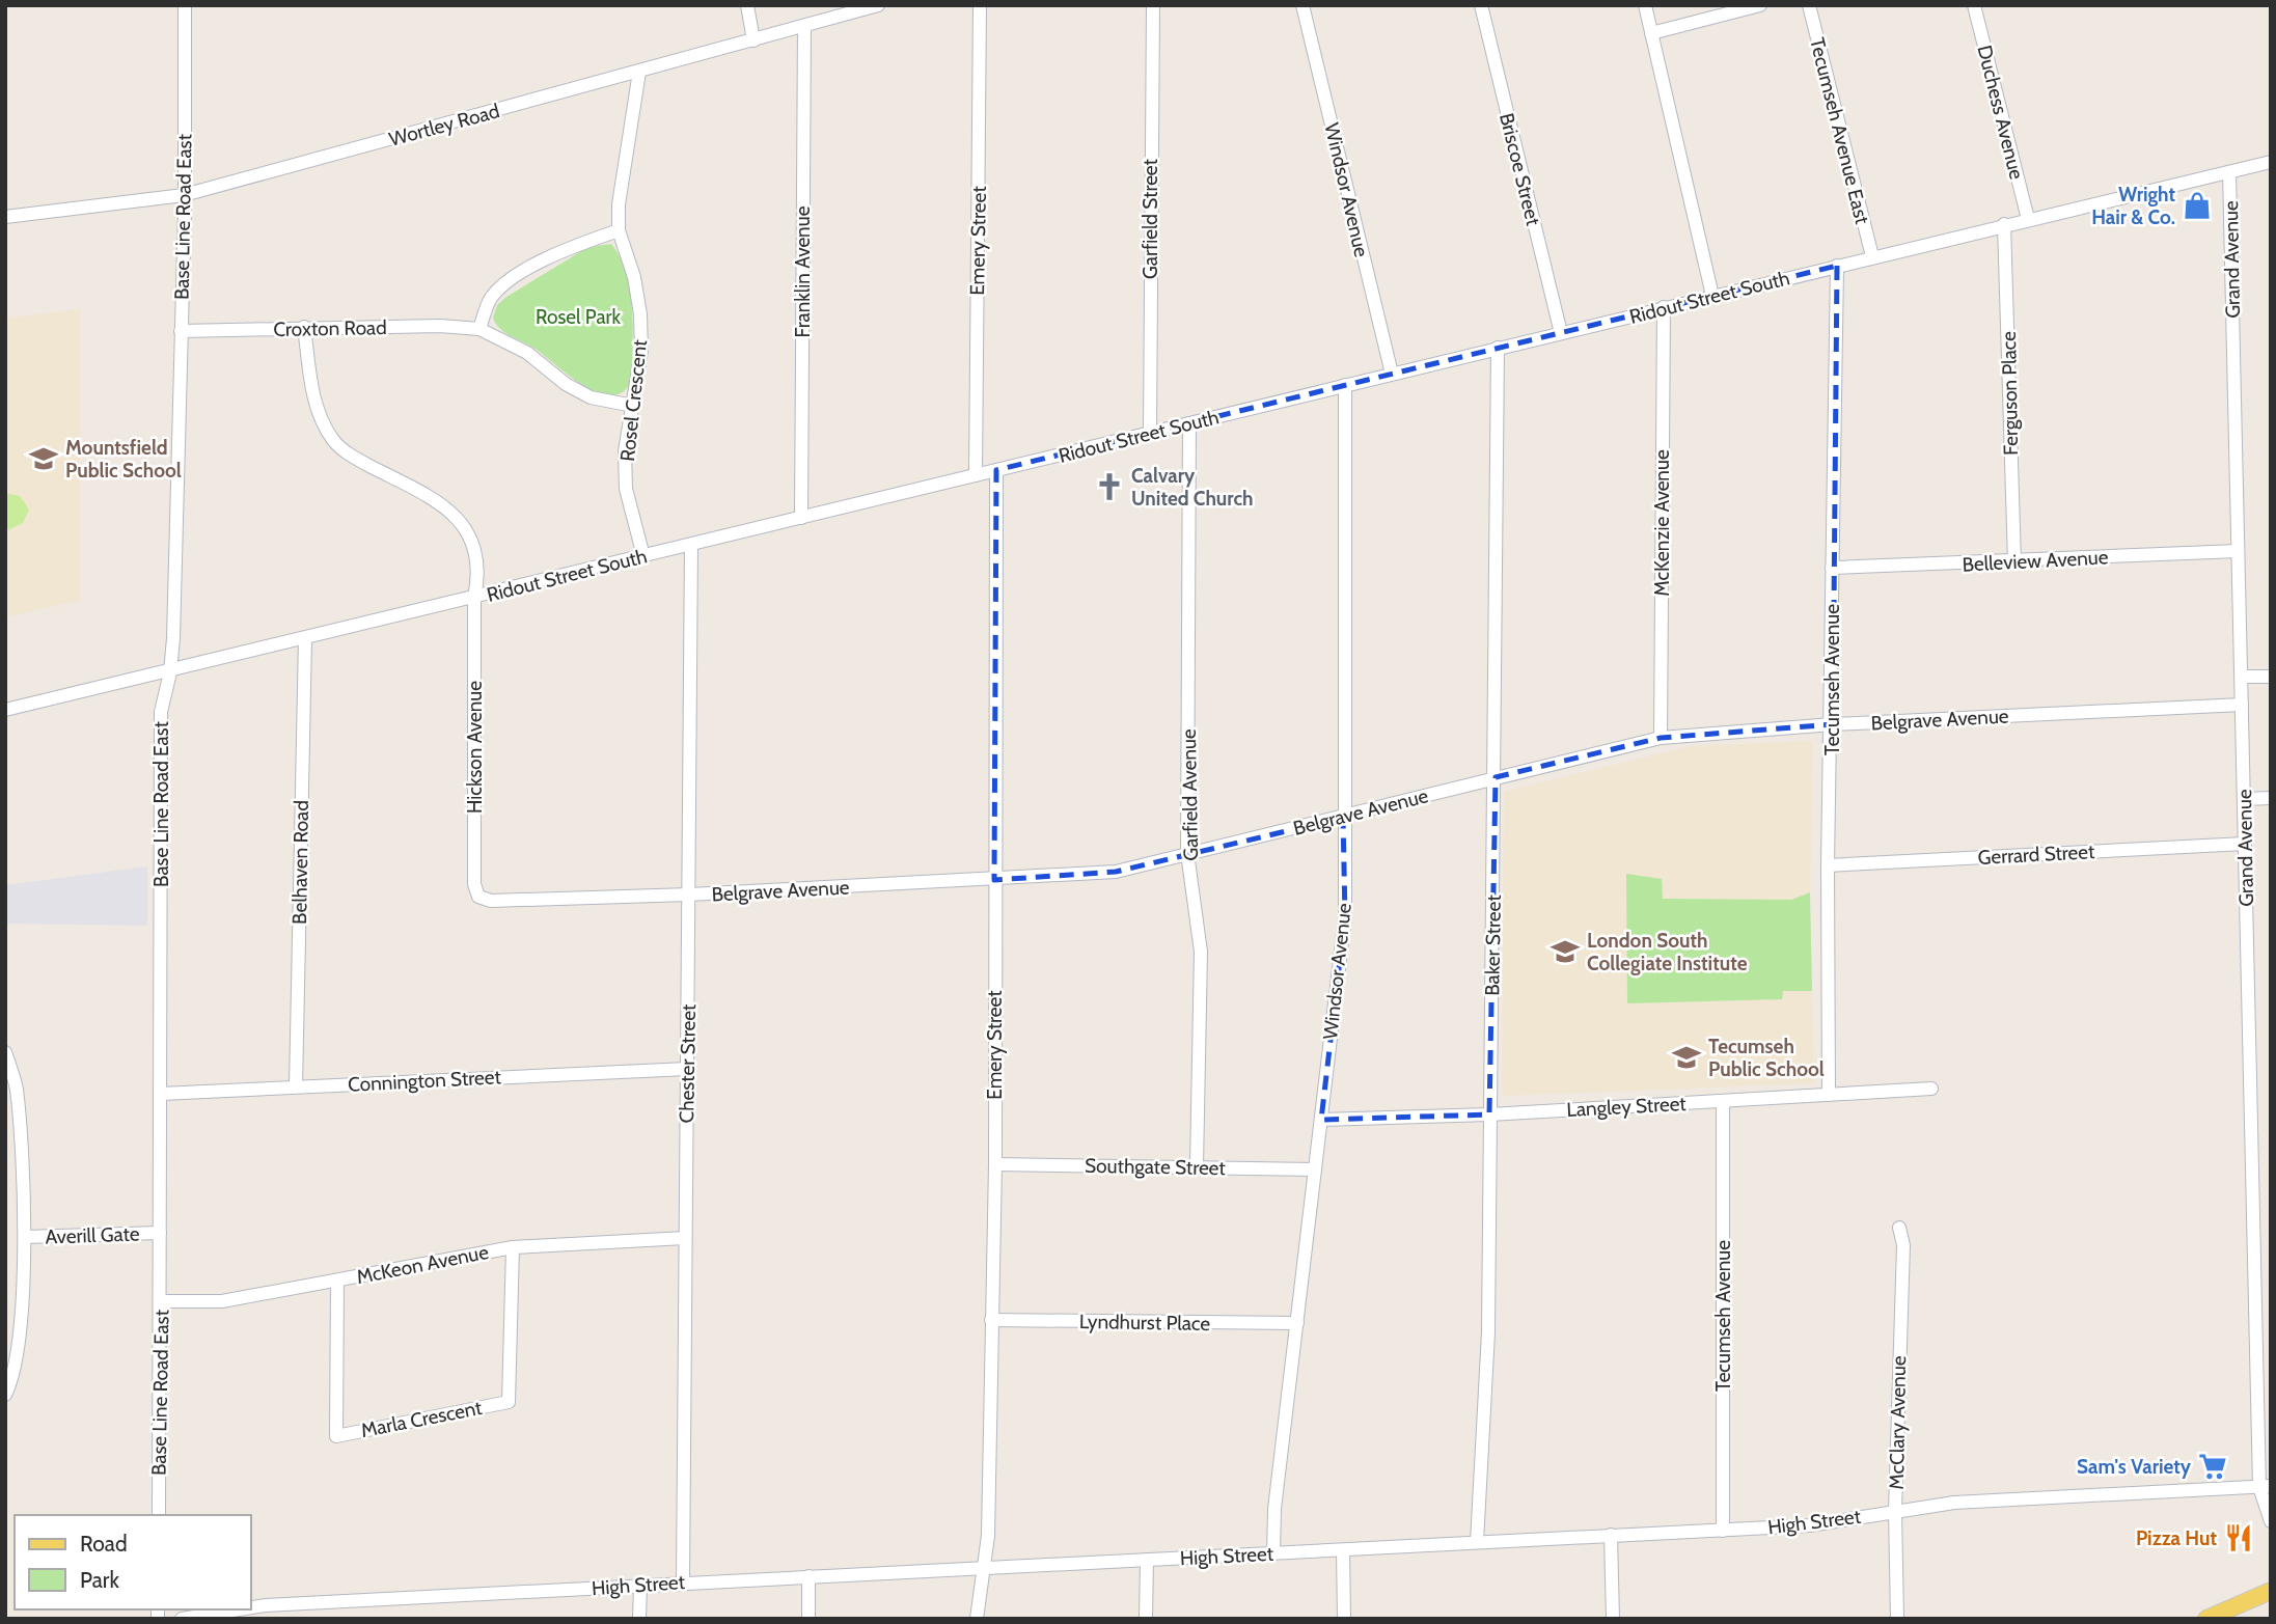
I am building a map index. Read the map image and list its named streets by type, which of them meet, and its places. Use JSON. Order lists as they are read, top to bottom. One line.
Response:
{"streets":{"street":["Duchess Avenue","Wortley Road","Tecumseh Avenue East","Briscoe Street","Windsor Avenue","Base Line Road East","Garfield Street","Emery Street","Grand Avenue","Franklin Avenue","Ridout Street South","Croxton Road","Ferguson Place","Rosel Crescent","McKenzie Avenue","Belleview Avenue","Tecumseh Avenue","Belgrave Avenue","Hickson Avenue","Garfield Avenue","Gerrard Street","Belhaven Road","Baker Street","Chester Street","Connington Street","Langley Street","Southgate Street","Averill Gate","McKeon Avenue","Lyndhurst Place","Marla Crescent","McClary Avenue","High Street"]},"crossings":[["Duchess Avenue","Ridout Street South"],["Wortley Road","Base Line Road East"],["Wortley Road","Franklin Avenue"],["Wortley Road","Rosel Crescent"],["Tecumseh Avenue East","Ridout Street South"],["Briscoe Street","Ridout Street South"],["Windsor Avenue","Ridout Street South"],["Windsor Avenue","Belgrave Avenue"],["Windsor Avenue","Langley Street"],["Windsor Avenue","Southgate Street"],["Windsor Avenue","Lyndhurst Place"],["Windsor Avenue","High Street"],["Base Line Road East","Ridout Street South"],["Base Line Road East","Croxton Road"],["Base Line Road East","Connington Street"],["Base Line Road East","Averill Gate"],["Base Line Road East","McKeon Avenue"],["Garfield Street","Ridout Street South"],["Emery Street","Ridout Street South"],["Emery Street","Belgrave Avenue"],["Emery Street","Southgate Street"],["Emery Street","Lyndhurst Place"],["Emery Street","High Street"],["Grand Avenue","Ridout Street South"],["Grand Avenue","Belleview Avenue"],["Grand Avenue","Belgrave Avenue"],["Grand Avenue","Gerrard Street"],["Grand Avenue","High Street"],["Franklin Avenue","Ridout Street South"],["Ridout Street South","Ferguson Place"],["Ridout Street South","Rosel Crescent"],["Ridout Street South","McKenzie Avenue"],["Ridout Street South","Tecumseh Avenue"],["Ridout Street South","Hickson Avenue"],["Ridout Street South","Garfield Avenue"],["Ridout Street South","Belhaven Road"],["Ridout Street South","Baker Street"],["Ridout Street South","Chester Street"],["Croxton Road","Rosel Crescent"],["Croxton Road","Hickson Avenue"],["Ferguson Place","Belleview Avenue"],["McKenzie Avenue","Belgrave Avenue"],["Belleview Avenue","Tecumseh Avenue"],["Tecumseh Avenue","Belgrave Avenue"],["Tecumseh Avenue","Gerrard Street"],["Tecumseh Avenue","Langley Street"],["Tecumseh Avenue","High Street"],["Belgrave Avenue","Hickson Avenue"],["Belgrave Avenue","Garfield Avenue"],["Belgrave Avenue","Baker Street"],["Belgrave Avenue","Chester Street"],["Garfield Avenue","Southgate Street"],["Belhaven Road","Connington Street"],["Baker Street","Langley Street"],["Baker Street","High Street"],["Chester Street","Connington Street"],["Chester Street","McKeon Avenue"],["Chester Street","High Street"],["McKeon Avenue","Marla Crescent"],["McClary Avenue","High Street"]],"parks":["Rosel Park"],"places":{"shop":["Wright Hair & Co."],"school or university":["Mountsfield Public School","London South Collegiate Institute","Tecumseh Public School"],"church":["Calvary United Church"],"supermarket":["Sam's Variety"],"restaurant":["Pizza Hut"]},"legend":["Road","Park"]}
